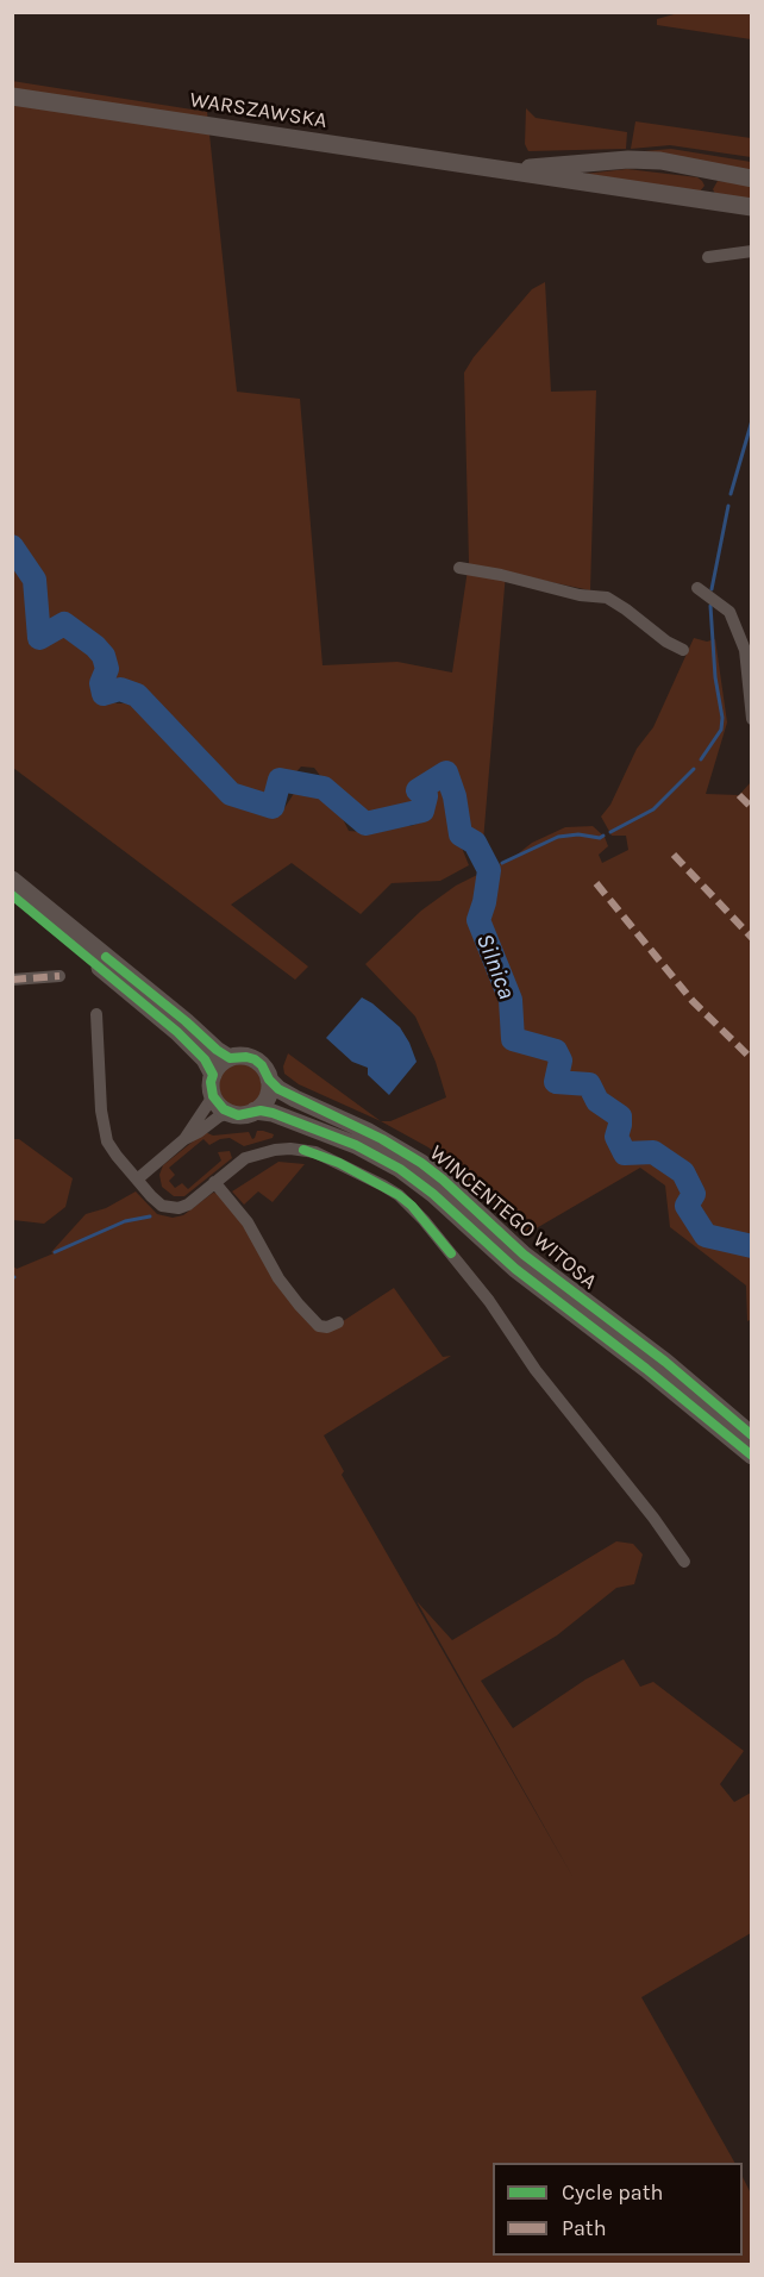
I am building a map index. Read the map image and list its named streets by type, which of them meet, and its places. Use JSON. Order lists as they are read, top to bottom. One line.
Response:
{"streets":{"main road":["WARSZAWSKA","WINCENTEGO WITOSA"]},"water":["Silnica"],"legend":["Cycle path","Path"]}
